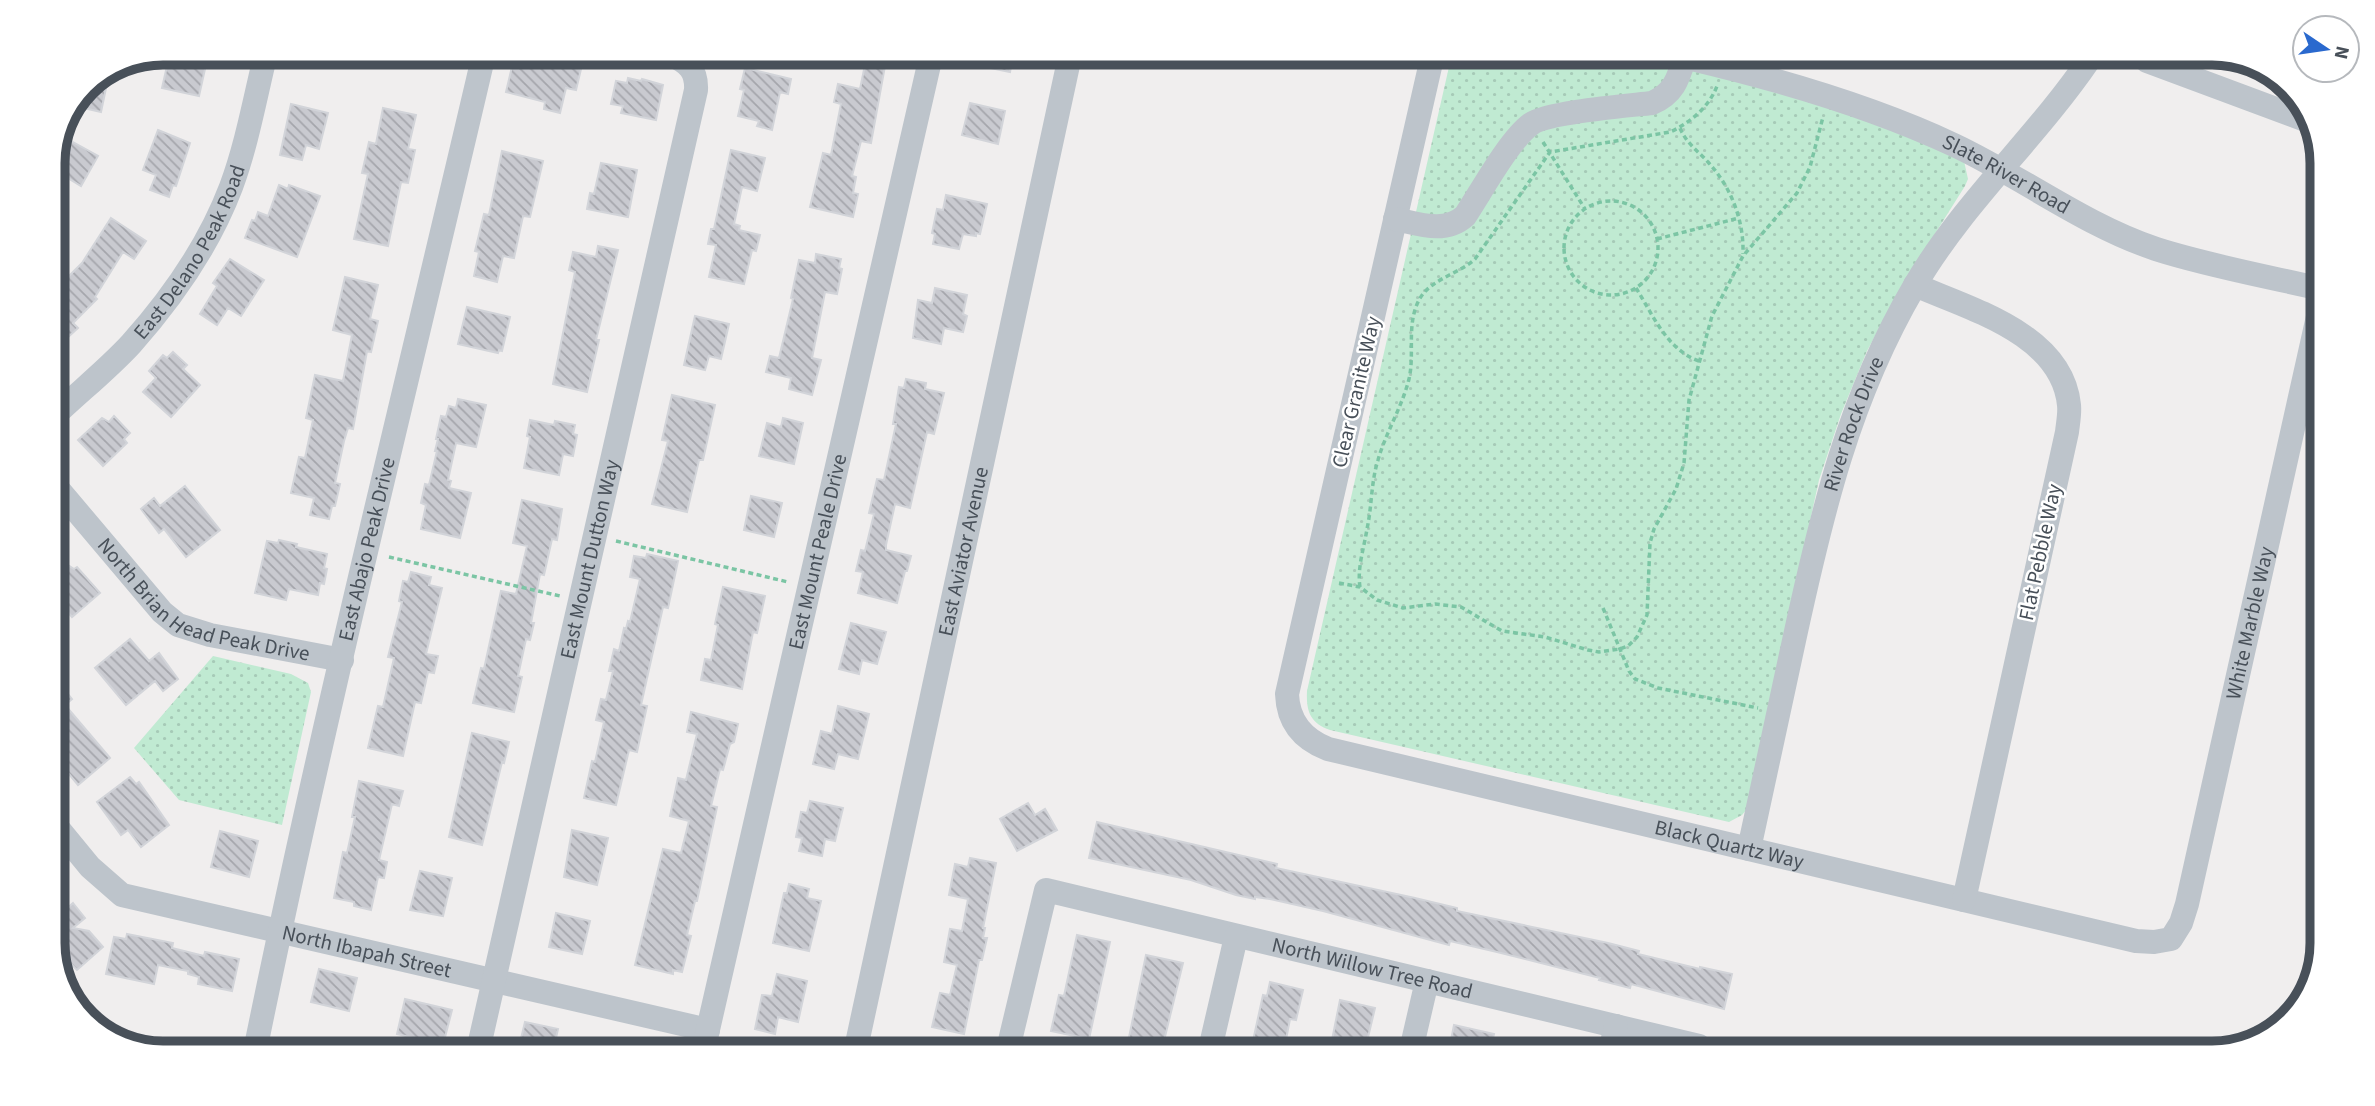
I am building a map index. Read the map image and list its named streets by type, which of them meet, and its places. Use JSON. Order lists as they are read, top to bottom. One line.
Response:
{"streets":{"street":["Slate River Road","East Delano Peak Road","Clear Granite Way","River Rock Drive","East Abajo Peak Drive","East Mount Peale Drive","East Aviator Avenue","Flat Pebble Way","East Mount Dutton Way","North Brian Head Peak Drive","White Marble Way","Black Quartz Way","North Ibapah Street","North Willow Tree Road"]},"crossings":[["Slate River Road","River Rock Drive"],["Clear Granite Way","Black Quartz Way"],["River Rock Drive","Flat Pebble Way"],["River Rock Drive","Black Quartz Way"],["East Abajo Peak Drive","North Brian Head Peak Drive"],["East Abajo Peak Drive","North Ibapah Street"],["East Mount Peale Drive","North Ibapah Street"],["Flat Pebble Way","Black Quartz Way"],["East Mount Dutton Way","North Ibapah Street"],["White Marble Way","Black Quartz Way"]],"north":"right"}
